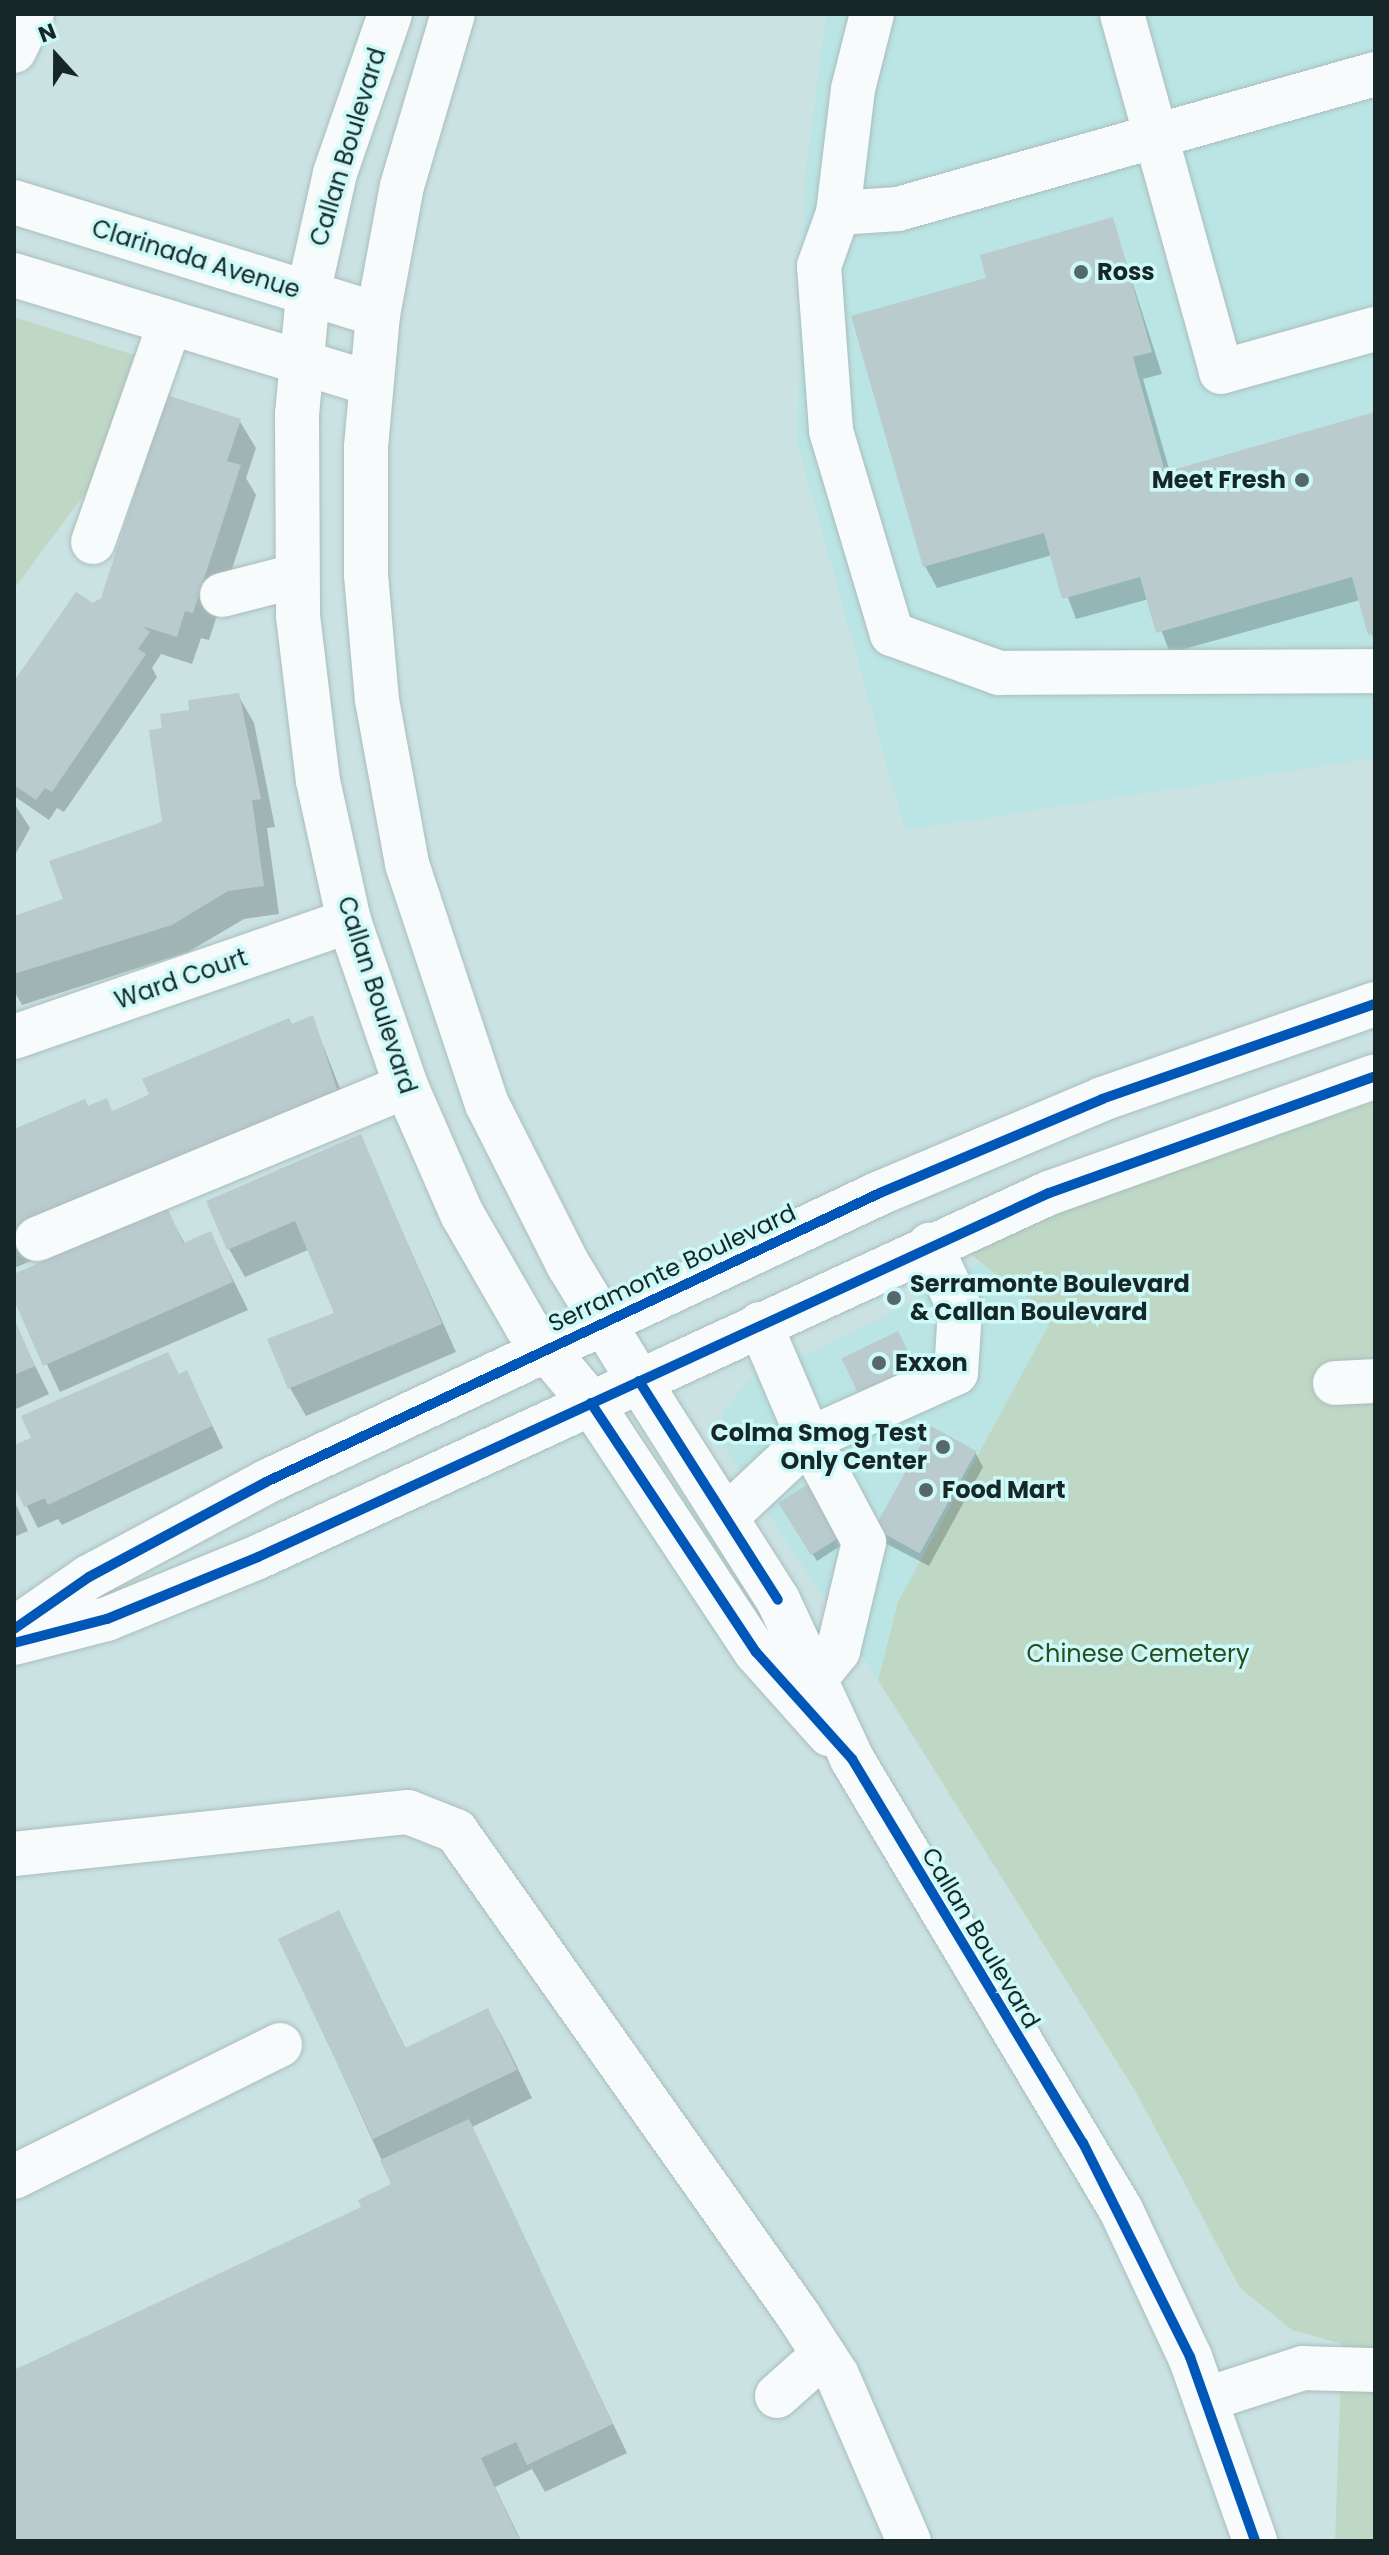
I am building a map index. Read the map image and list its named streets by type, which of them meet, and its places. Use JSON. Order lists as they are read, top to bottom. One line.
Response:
{"streets":{"main road":["Callan Boulevard","Clarinada Avenue","Ward Court","Serramonte Boulevard"]},"crossings":[["Callan Boulevard","Clarinada Avenue"],["Callan Boulevard","Ward Court"],["Callan Boulevard","Serramonte Boulevard"]],"parks":["Chinese Cemetery"],"places":["Ross","Meet Fresh","Serramonte Boulevard & Callan Boulevard","Exxon","Colma Smog Test Only Center","Food Mart"],"north":"top"}
